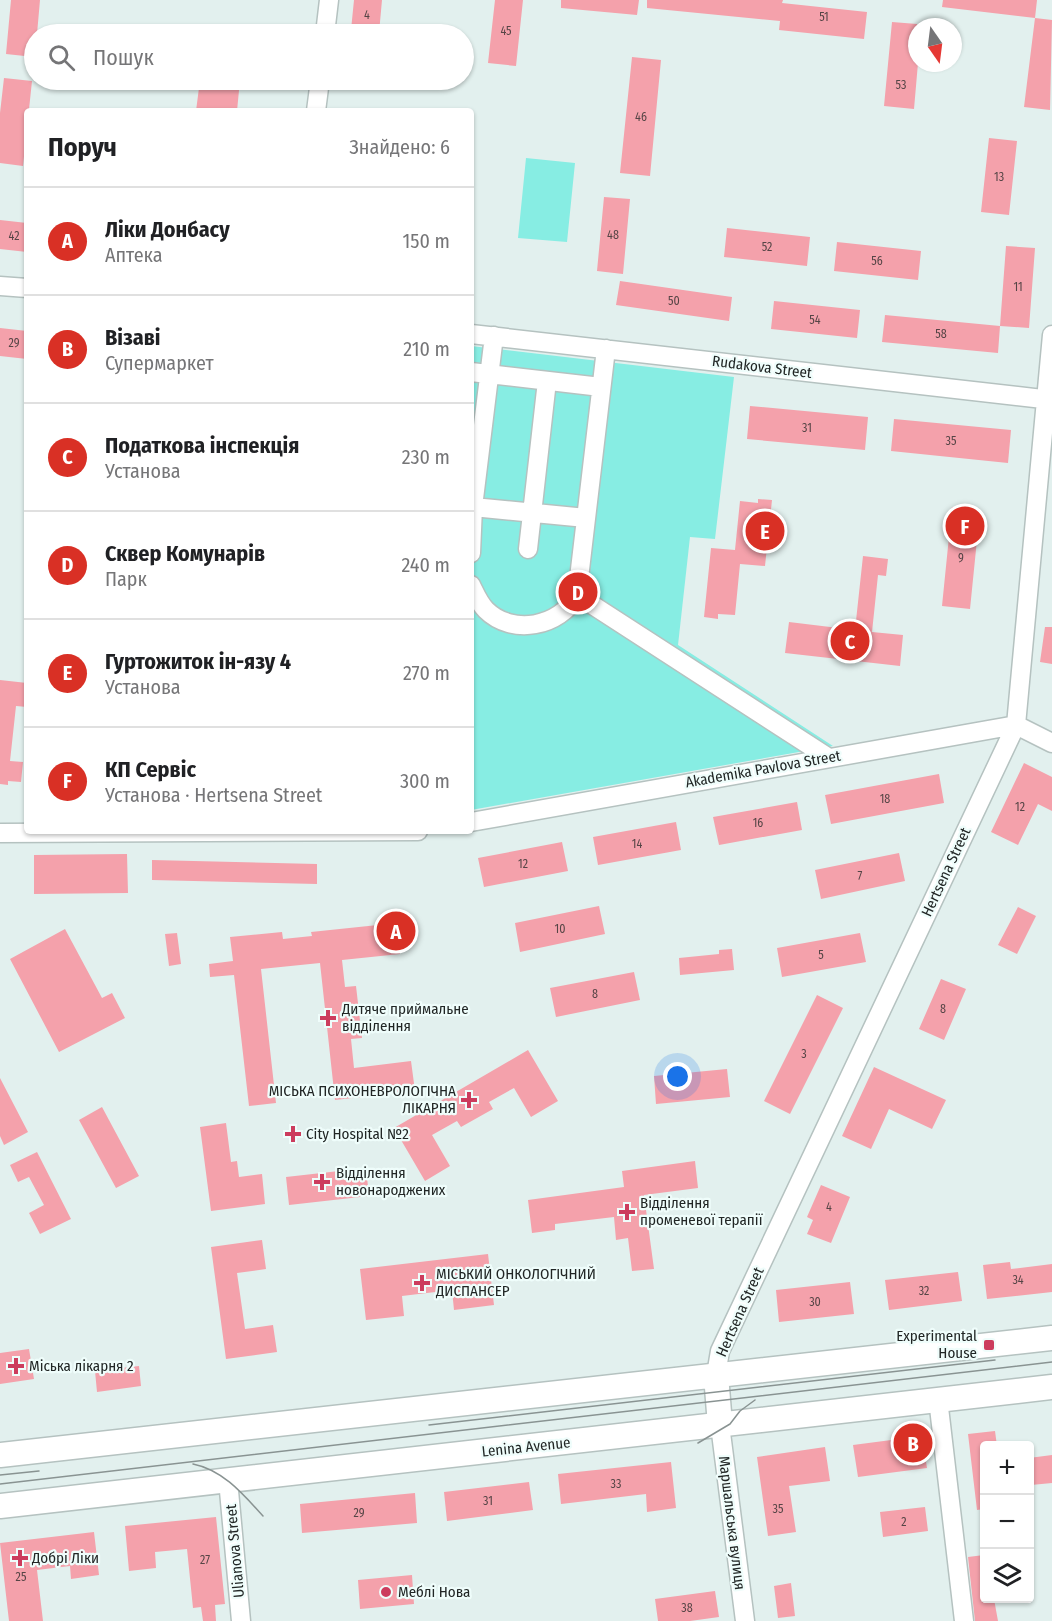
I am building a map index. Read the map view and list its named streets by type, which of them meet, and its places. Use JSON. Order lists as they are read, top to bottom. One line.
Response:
{"streets":{"main road":["Lenina Avenue"],"street":["Rudakova Street","Akademika Pavlova Street","Hertsena Street","Маршальська вулиця","Ulianova Street"]},"crossings":[["Rudakova Street","Hertsena Street"],["Akademika Pavlova Street","Hertsena Street"],["Lenina Avenue","Маршальська вулиця"],["Lenina Avenue","Ulianova Street"]],"places":{"health":["Дитяче приймальне відділення","МІСЬКА ПСИХОНЕВРОЛОГІЧНА ЛІКАРНЯ","City Hospital №2","Відділення новонароджених","Відділення променевої терапії","МІСЬКИЙ ОНКОЛОГІЧНИЙ ДИСПАНСЕР","Міська лікарня 2","Добрі Ліки"],"transit":["Experimental House"],"other":["Меблі Нова"]},"house_numbers":["4","51","45","53","46","13","48","42","52","56","11","50","54","58","29","31","35","9","18","12","16","14","12","7","10","5","8","8","3","4","34","32","30","33","31","35","29","2","27","25","38"],"north":"bottom","page":{"search":"Пошук","heading":["Поруч","Знайдено: 6"],"list":[{"mark":"A","name":"Ліки Донбасу","note":"Аптека","value":"150 m"},{"mark":"B","name":"Візаві","note":"Супермаркет","value":"210 m"},{"mark":"C","name":"Податкова інспекція","note":"Установа","value":"230 m"},{"mark":"D","name":"Сквер Комунарів","note":"Парк","value":"240 m"},{"mark":"E","name":"Гуртожиток ін-язу 4","note":"Установа","value":"270 m"},{"mark":"F","name":"КП Сервіс","note":"Установа · Hertsena Street","value":"300 m"}],"pins":["F","E","D","C","A","B"],"map_buttons":["+","−"]}}
